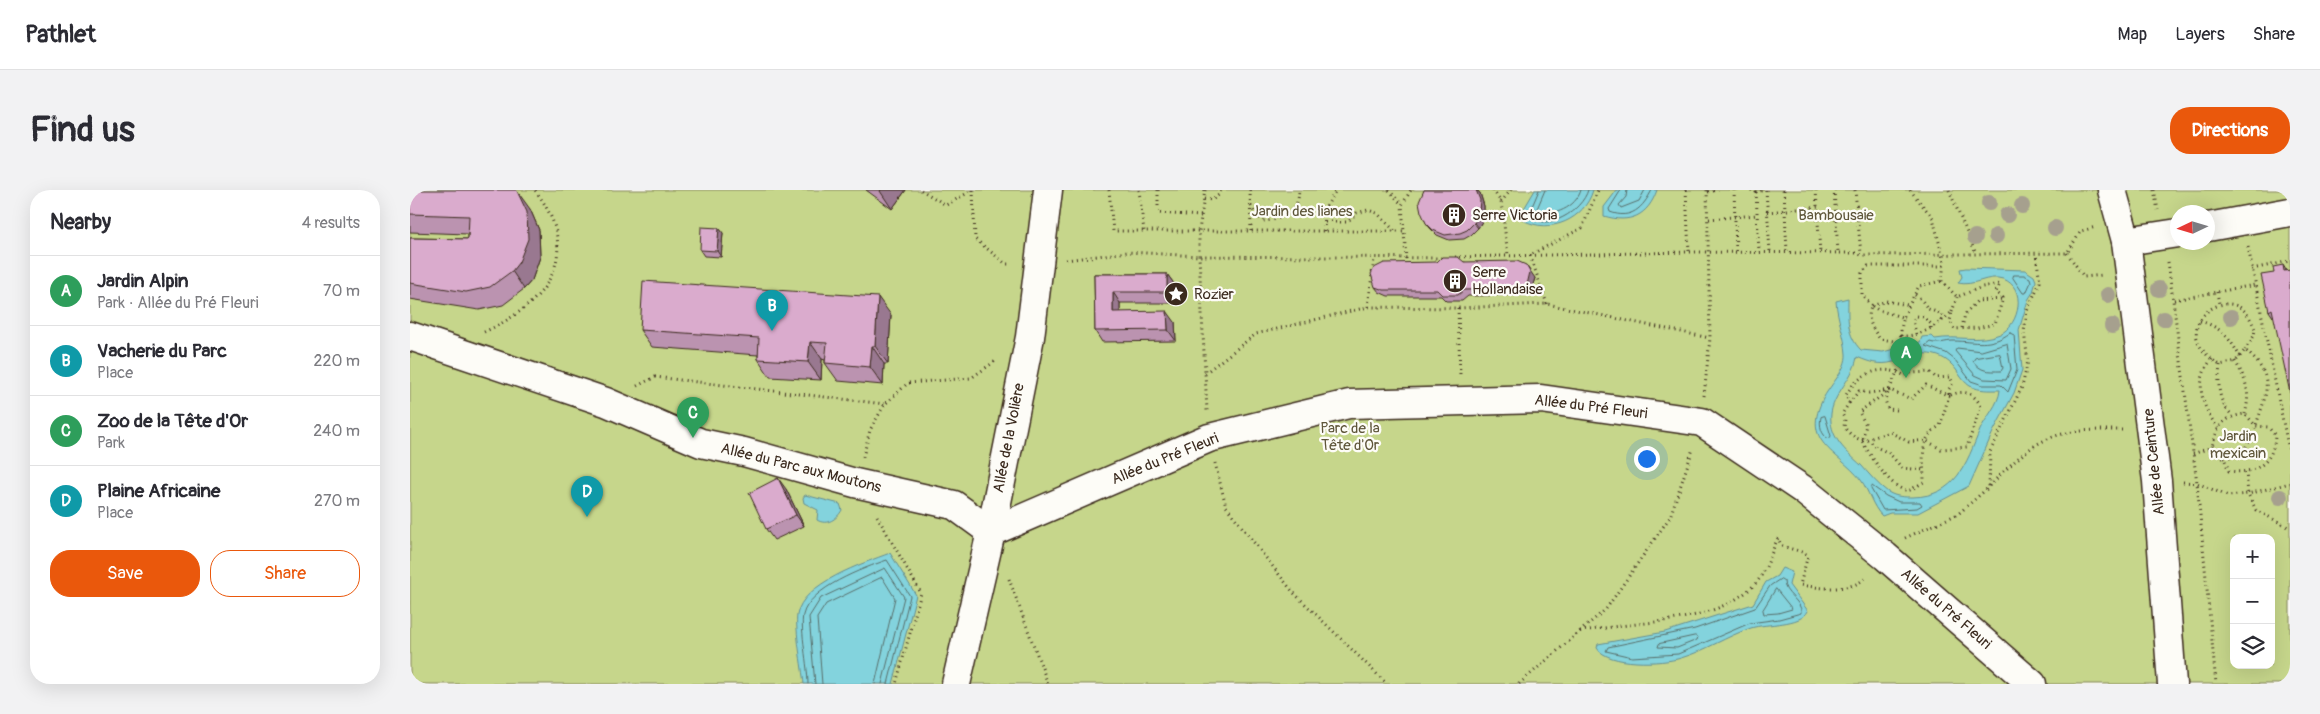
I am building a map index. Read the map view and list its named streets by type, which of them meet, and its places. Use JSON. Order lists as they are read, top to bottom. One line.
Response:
{"streets":{"street":["Allée du Pré Fleuri","Allée de la Volière","Allée de Ceinture","Allée du Parc aux Moutons"]},"crossings":[["Allée du Pré Fleuri","Allée de la Volière"],["Allée du Pré Fleuri","Allée du Parc aux Moutons"],["Allée de la Volière","Allée du Parc aux Moutons"]],"parks":["Jardin des lianes","Bambousaie","Parc de la Tête d'Or","Jardin mexicain"],"places":{"building":["Serre Victoria","Serre Hollandaise"],"place":["Rozier"]},"north":"left","page":{"header":"Pathlet","nav":["Map","Layers","Share"],"buttons":["Directions",["Save","Share"]],"title":"Find us","heading":["Nearby","4 results"],"list":[{"mark":"A","name":"Jardin Alpin","note":"Park · Allée du Pré Fleuri","value":"70 m"},{"mark":"B","name":"Vacherie du Parc","note":"Place","value":"220 m"},{"mark":"C","name":"Zoo de la Tête d'Or","note":"Park","value":"240 m"},{"mark":"D","name":"Plaine Africaine","note":"Place","value":"270 m"}],"pins":["B","A","C","D"],"map_buttons":["+","−"]}}
